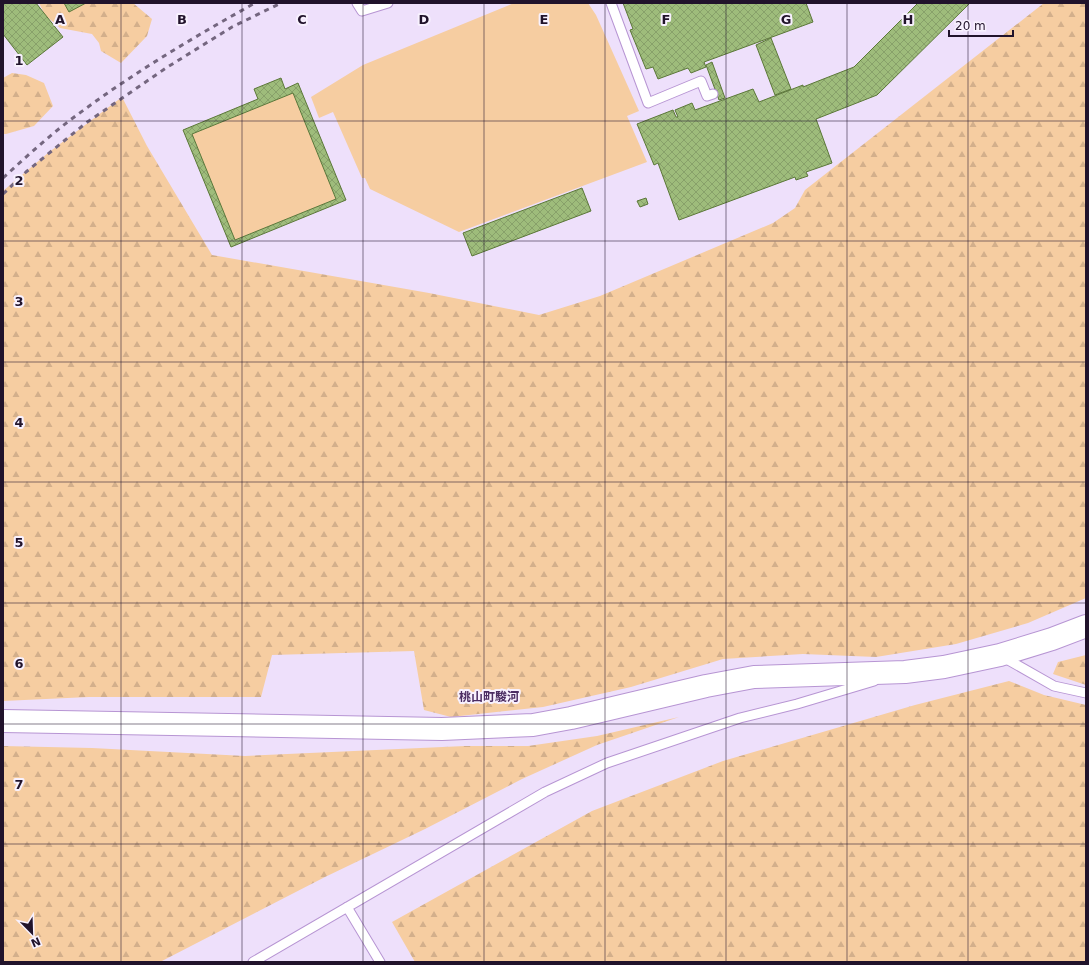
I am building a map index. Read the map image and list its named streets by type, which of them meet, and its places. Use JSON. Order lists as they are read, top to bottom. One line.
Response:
{"districts":["桃山町駿河"],"scale_bar":"20 m","north":"bottom right","grid":{"columns":["A","B","C","D","E","F","G","H"],"rows":["1","2","3","4","5","6","7"]}}
